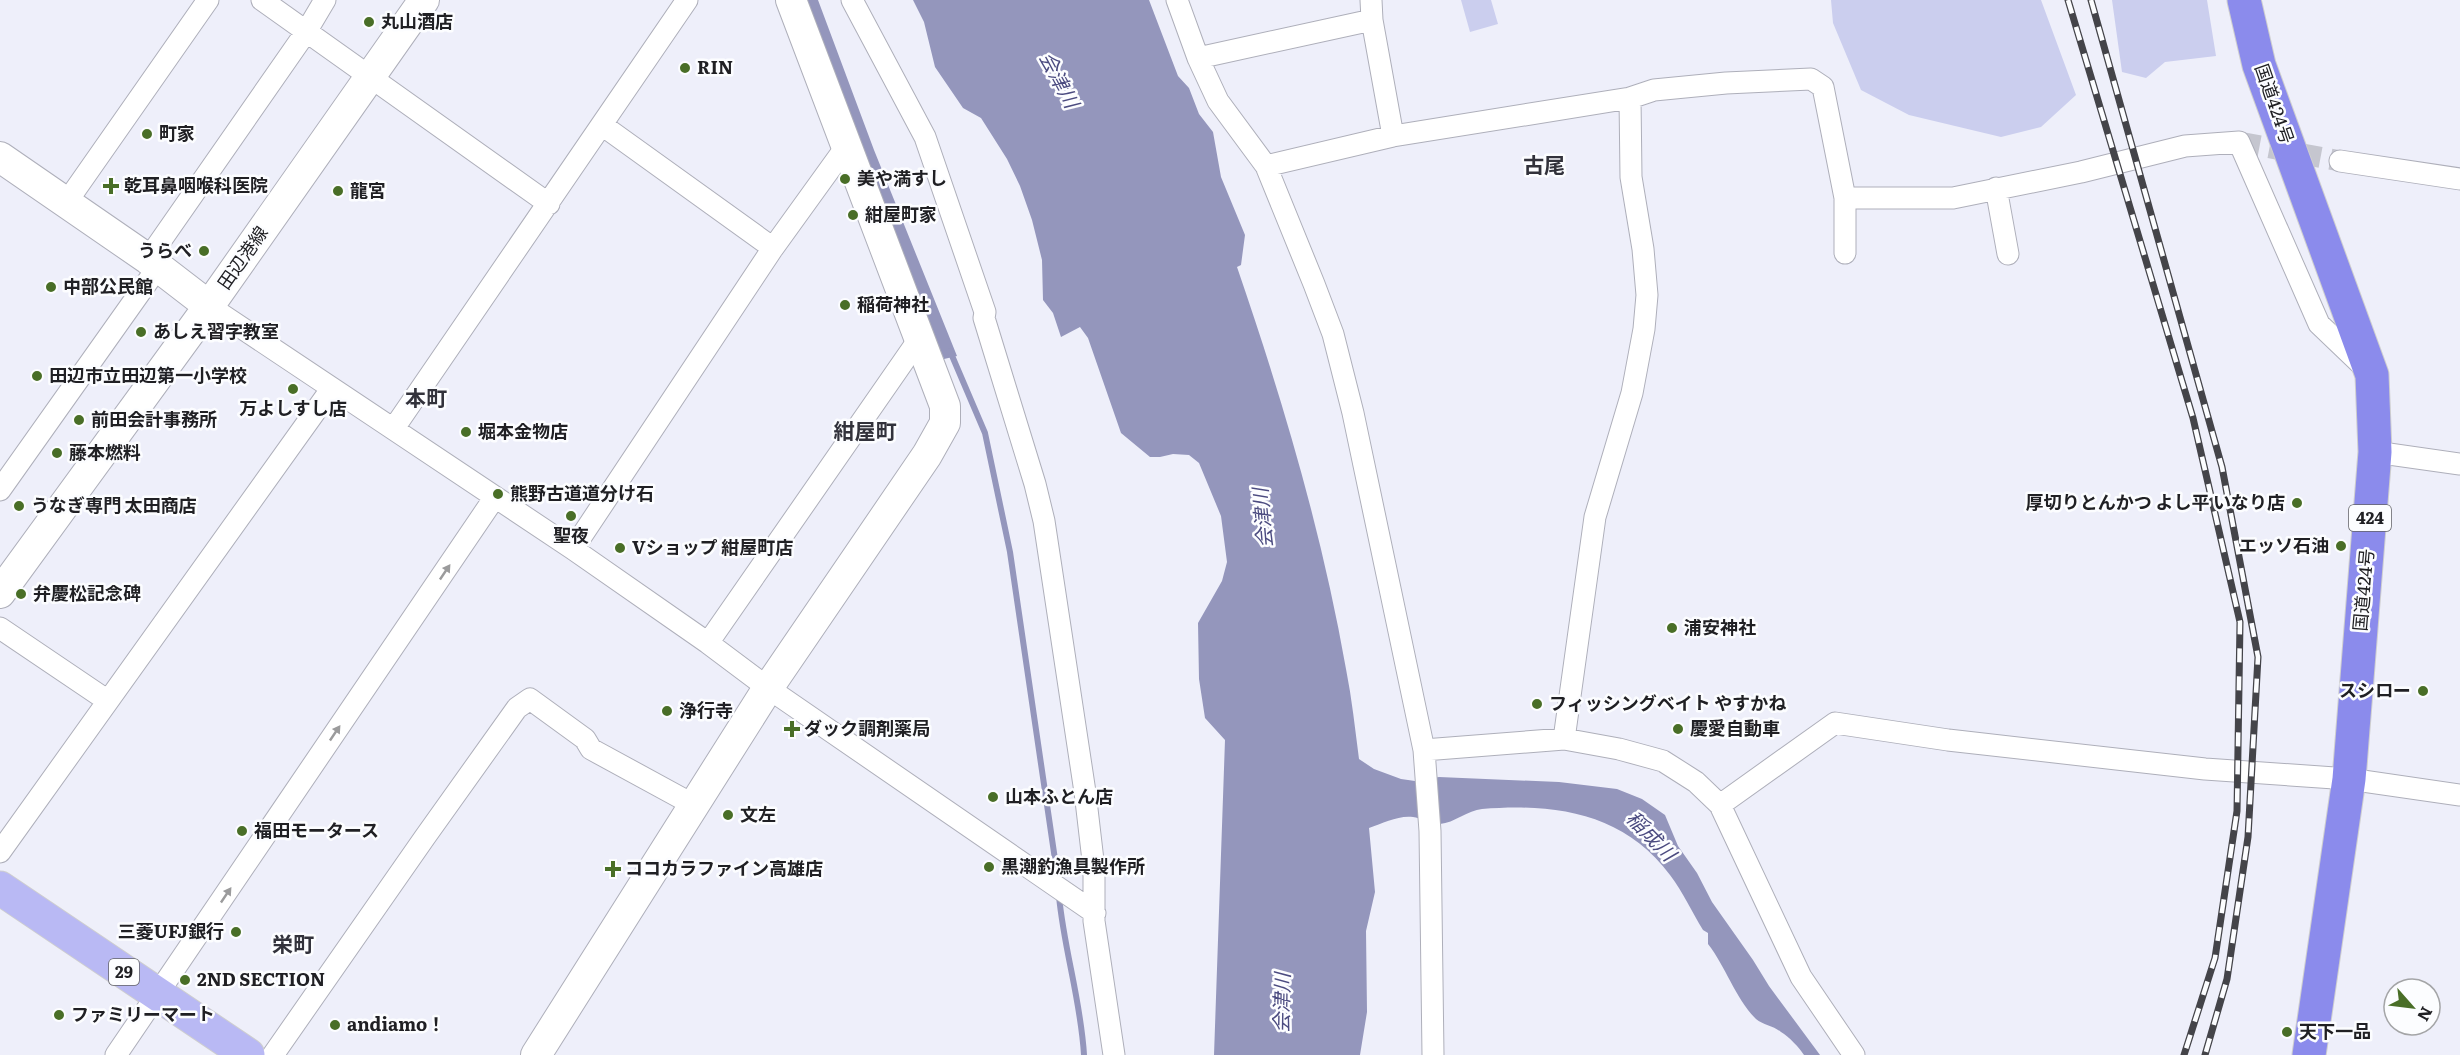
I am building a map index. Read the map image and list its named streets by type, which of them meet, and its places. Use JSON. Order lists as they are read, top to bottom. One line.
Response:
{"streets":{"highway":["国道424号","424"],"main road":["29"],"street":["田辺港線"]},"districts":["古尾","本町","紺屋町","栄町"],"water":["会津川","稲成川"],"places":{"other":["丸山酒店","RIN","町家","美や満すし","龍宮","紺屋町家","うらべ","中部公民館","稲荷神社","あしえ習字教室","田辺市立田辺第一小学校","万よしすし店","前田会計事務所","堀本金物店","藤本燃料","熊野古道道分け石","厚切りとんかつ よし平 いなり店","うなぎ専門 太田商店","聖夜","エッソ石油","Vショップ 紺屋町店","弁慶松記念碑","浦安神社","スシロー","フィッシングベイト やすかね","浄行寺","慶愛自動車","山本ふとん店","文左","福田モータース","黒潮釣漁具製作所","三菱UFJ銀行","2ND SECTION","ファミリーマート","andiamo！","天下一品"],"health":["乾耳鼻咽喉科医院","ダック調剤薬局","ココカラファイン高雄店"]},"north":"bottom right"}
